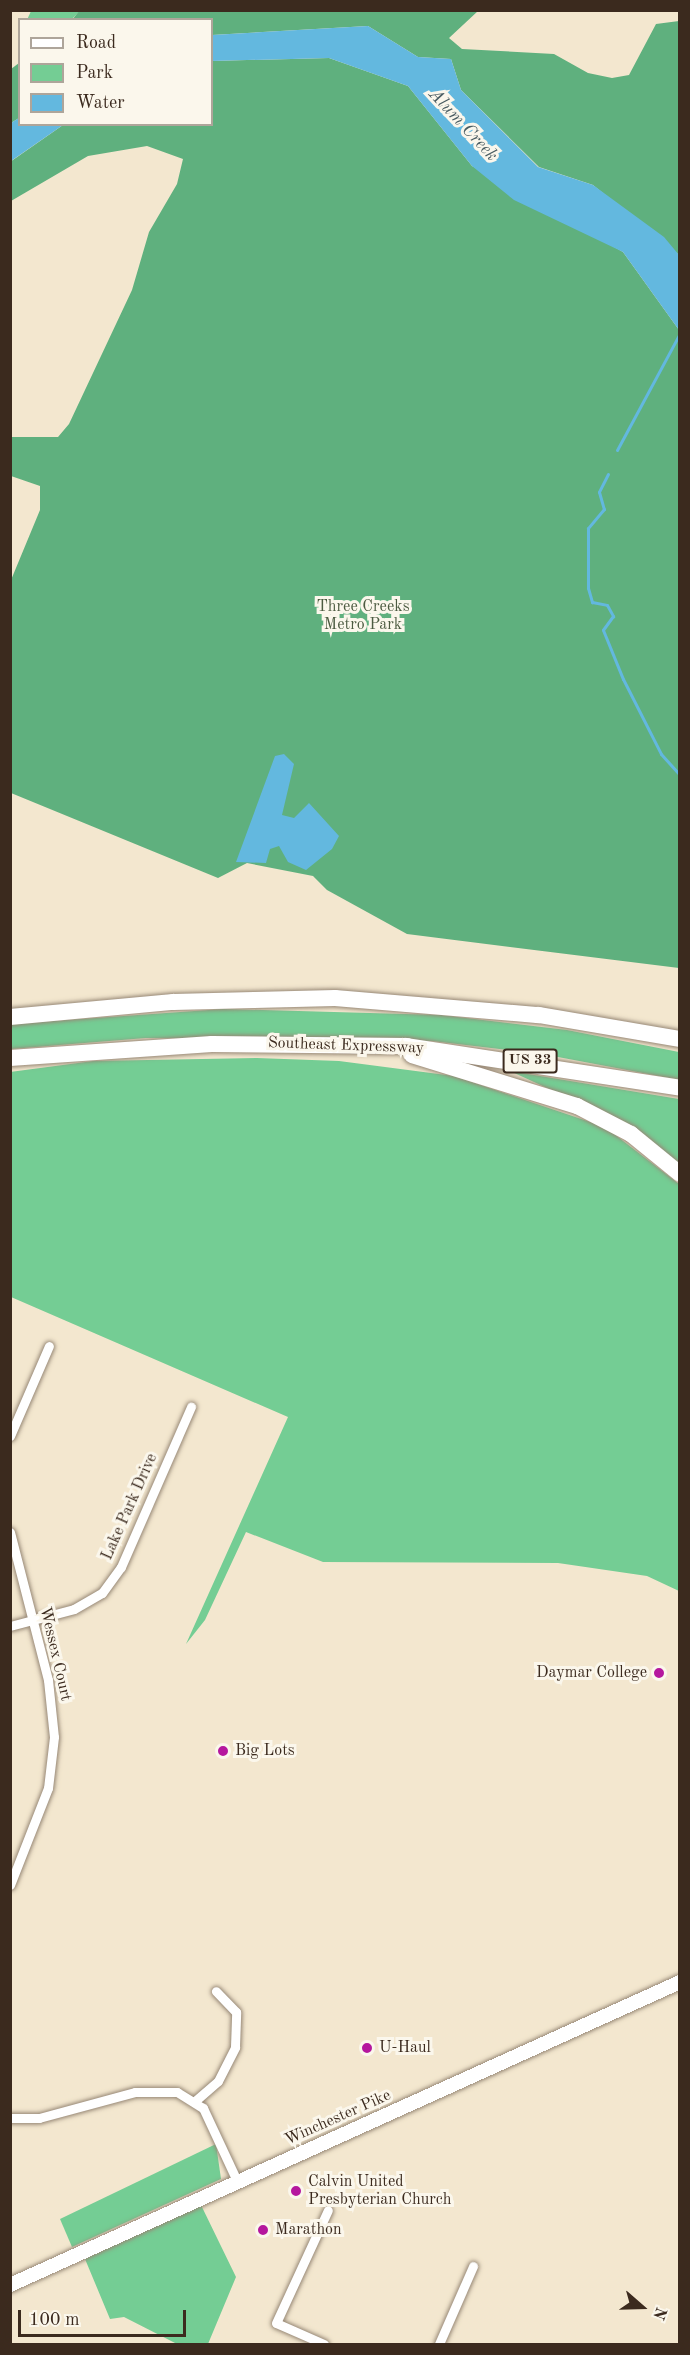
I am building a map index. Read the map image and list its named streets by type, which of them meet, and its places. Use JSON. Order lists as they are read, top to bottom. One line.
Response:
{"streets":{"highway":["Southeast Expressway","US 33"],"main road":["Winchester Pike"],"street":["Lake Park Drive","Wessex Court"]},"crossings":[["Lake Park Drive","Wessex Court"]],"water":["Alum Creek"],"parks":["Three Creeks Metro Park"],"places":["Daymar College","Big Lots","U-Haul","Calvin United Presbyterian Church","Marathon"],"legend":["Road","Park","Water"],"scale_bar":"100 m","north":"right"}
